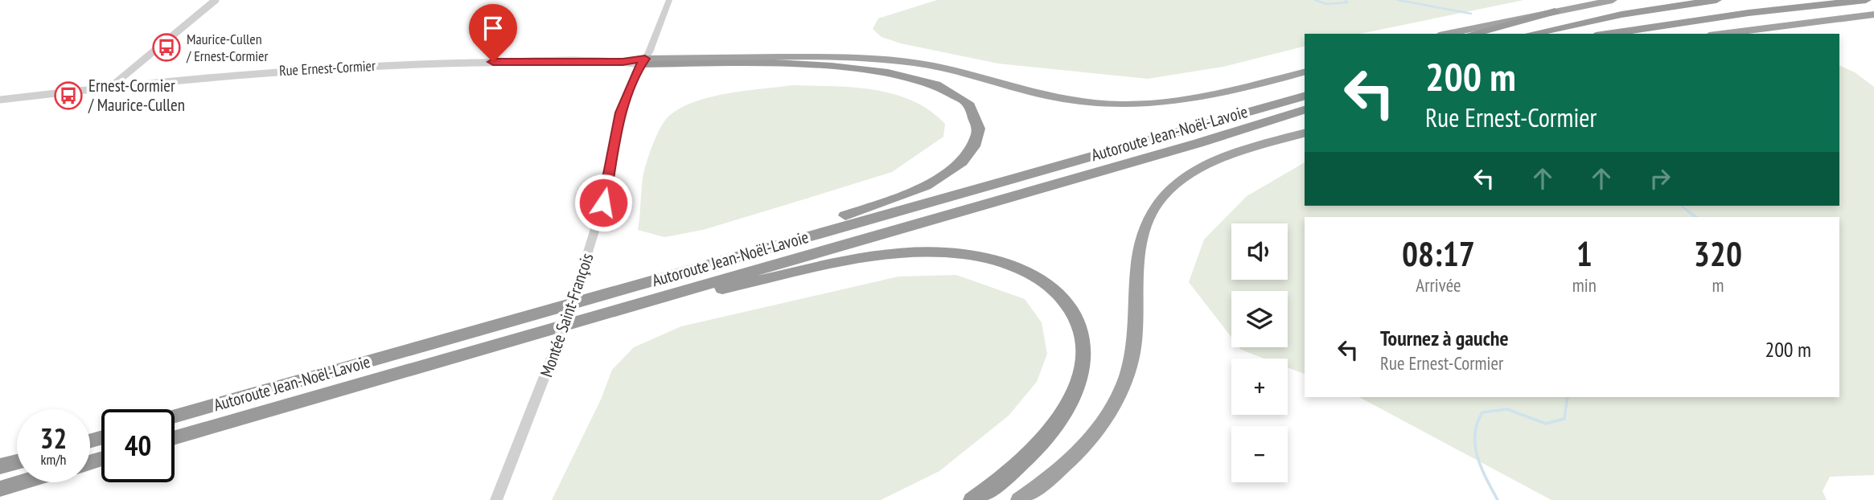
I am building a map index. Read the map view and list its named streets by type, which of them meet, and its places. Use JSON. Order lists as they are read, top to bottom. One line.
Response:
{"streets":{"highway":["Autoroute Jean-Noël-Lavoie"],"street":["Rue Ernest-Cormier","Montée Saint-François"]},"crossings":[["Rue Ernest-Cormier","Montée Saint-François"]],"places":{"bus stop":["Maurice-Cullen / Ernest-Cormier","Ernest-Cormier / Maurice-Cullen"]},"page":{"turn":["200 m","Rue Ernest-Cormier"],"eta":["08:17","Arrivée","1","min","320","m"],"map_buttons":["+","−"],"list":[{"name":"Tournez à gauche","note":"Rue Ernest-Cormier","value":"200 m"}],"speed":"32 km/h","limit":"40"}}
